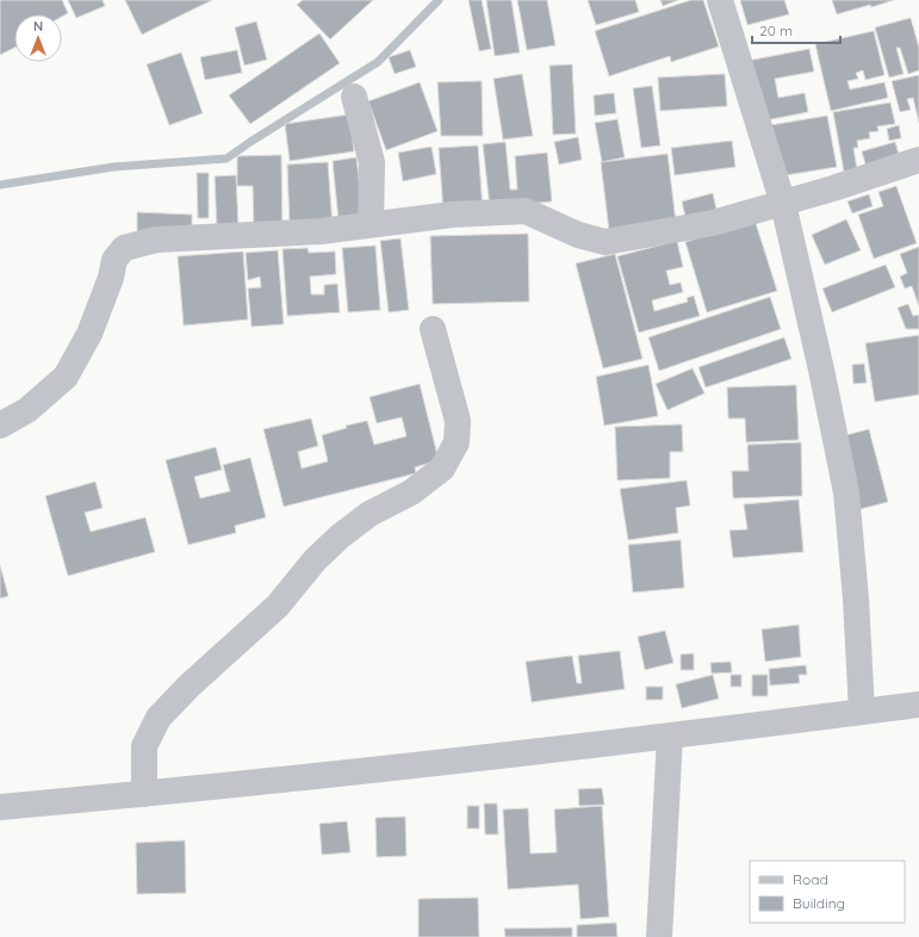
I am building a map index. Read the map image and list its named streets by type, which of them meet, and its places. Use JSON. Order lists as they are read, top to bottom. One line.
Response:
{"legend":["Road","Building"],"scale_bar":"20 m","north":"top"}
